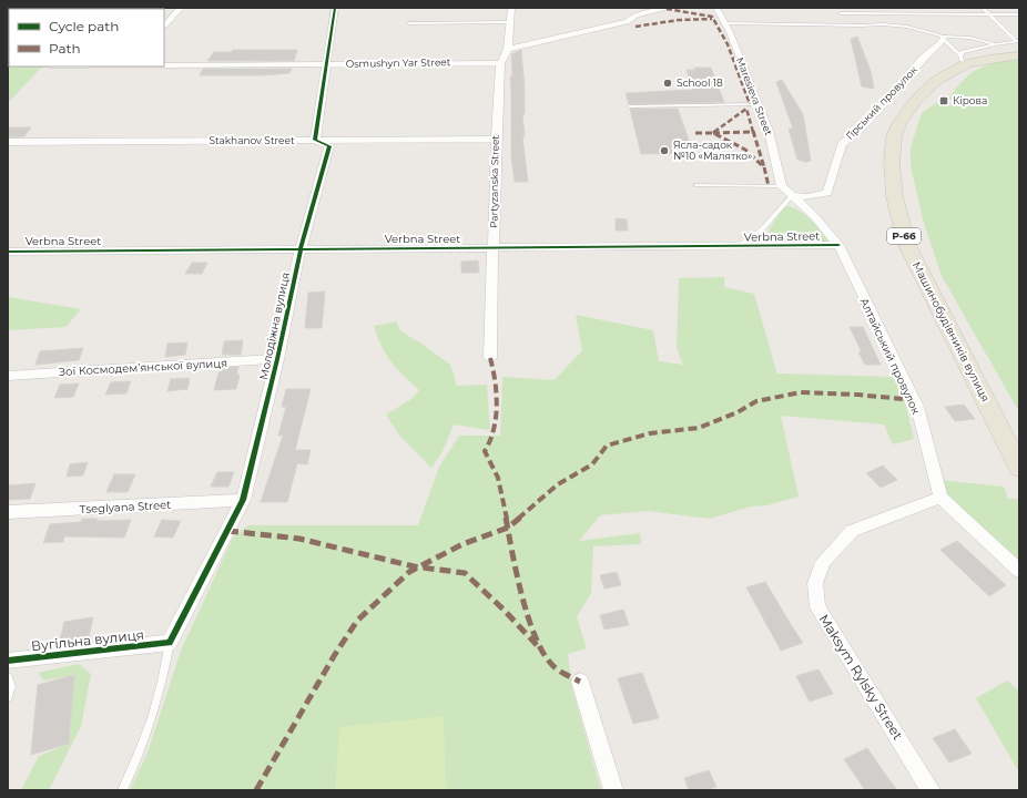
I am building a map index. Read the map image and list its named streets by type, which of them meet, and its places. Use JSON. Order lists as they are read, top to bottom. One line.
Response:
{"streets":{"main road":["Р-66","Машинобудівників вулиця"],"street":["Osmushyn Yar Street","Maresieva Street","Гірський провулок","Stakhanov Street","Partyzanska Street","Verbna Street","Молодіжна вулиця","Алтайський провулок","Зої Космодем’янської вулиця","Tseglyana Street","Вугільна вулиця","Maksym Rylsky Street"]},"crossings":[["Osmushyn Yar Street","Partyzanska Street"],["Stakhanov Street","Partyzanska Street"],["Stakhanov Street","Молодіжна вулиця"],["Partyzanska Street","Verbna Street"],["Verbna Street","Молодіжна вулиця"],["Verbna Street","Алтайський провулок"],["Молодіжна вулиця","Зої Космодем’янської вулиця"],["Молодіжна вулиця","Tseglyana Street"],["Молодіжна вулиця","Вугільна вулиця"],["Алтайський провулок","Maksym Rylsky Street"]],"places":{"other":["School 18","Ясла-садок №10 «Малятко»"],"transit":["Кірова"]},"legend":["Cycle path","Path"]}
